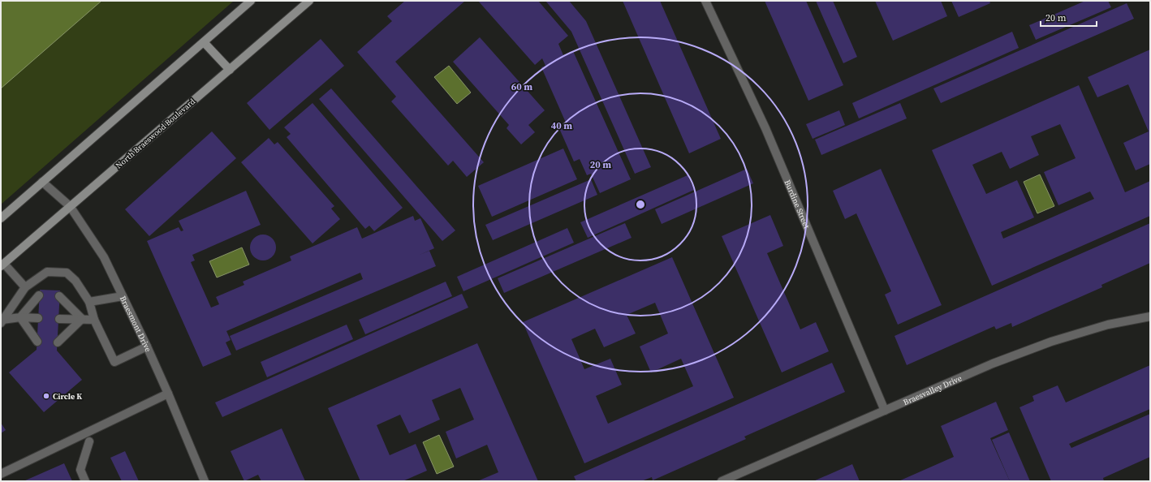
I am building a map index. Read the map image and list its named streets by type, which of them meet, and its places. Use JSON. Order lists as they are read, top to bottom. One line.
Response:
{"streets":{"main road":["North Braeswood Boulevard"],"street":["Burdine Street","Braesmont Drive","Braesvalley Drive"]},"crossings":[["North Braeswood Boulevard","Braesmont Drive"],["Burdine Street","Braesvalley Drive"]],"places":["Circle K"],"scale_bar":"20 m","rings":["60 m","40 m","20 m"]}
